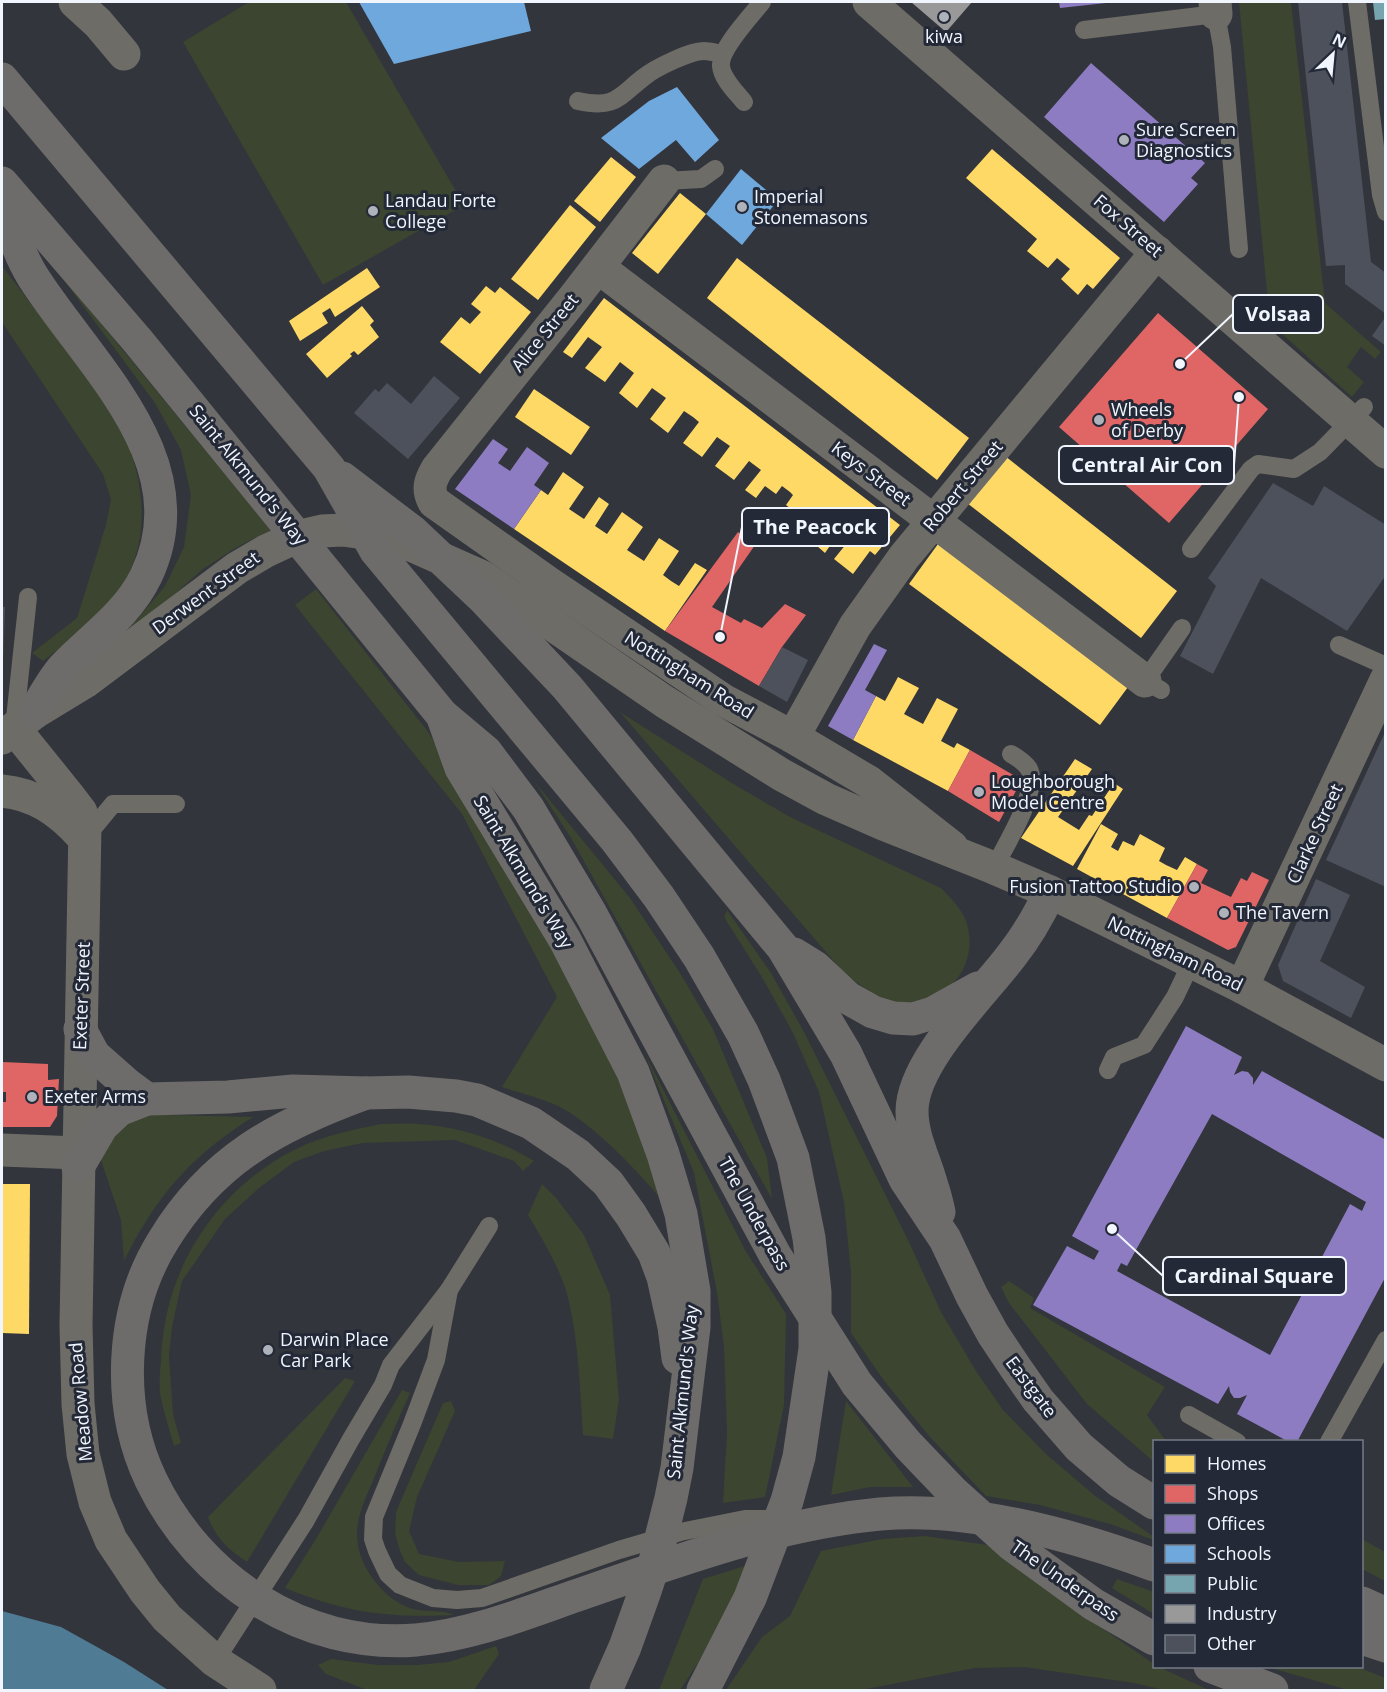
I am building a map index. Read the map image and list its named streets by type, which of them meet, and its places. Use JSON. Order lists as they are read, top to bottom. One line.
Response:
{"streets":{"main road":["Saint Alkmund's Way","The Underpass","Eastgate"],"street":["Fox Street","Alice Street","Keys Street","Robert Street","Derwent Street","Nottingham Road","Clarke Street","Exeter Street","Meadow Road"]},"crossings":[["Fox Street","Robert Street"],["Alice Street","Keys Street"],["Alice Street","Nottingham Road"],["Keys Street","Robert Street"],["Saint Alkmund's Way","The Underpass"],["Robert Street","Nottingham Road"],["Derwent Street","Nottingham Road"],["Derwent Street","Exeter Street"],["Nottingham Road","Clarke Street"],["Exeter Street","Meadow Road"]],"places":["kiwa","Sure Screen Diagnostics","Imperial Stonemasons","Landau Forte College","Volsaa","Central Air Con","Wheels of Derby","The Peacock","Loughborough Model Centre","Fusion Tattoo Studio","The Tavern","Exeter Arms","Cardinal Square","Darwin Place Car Park"],"legend":["Homes","Shops","Offices","Schools","Public","Industry","Other"],"north":"top right"}
